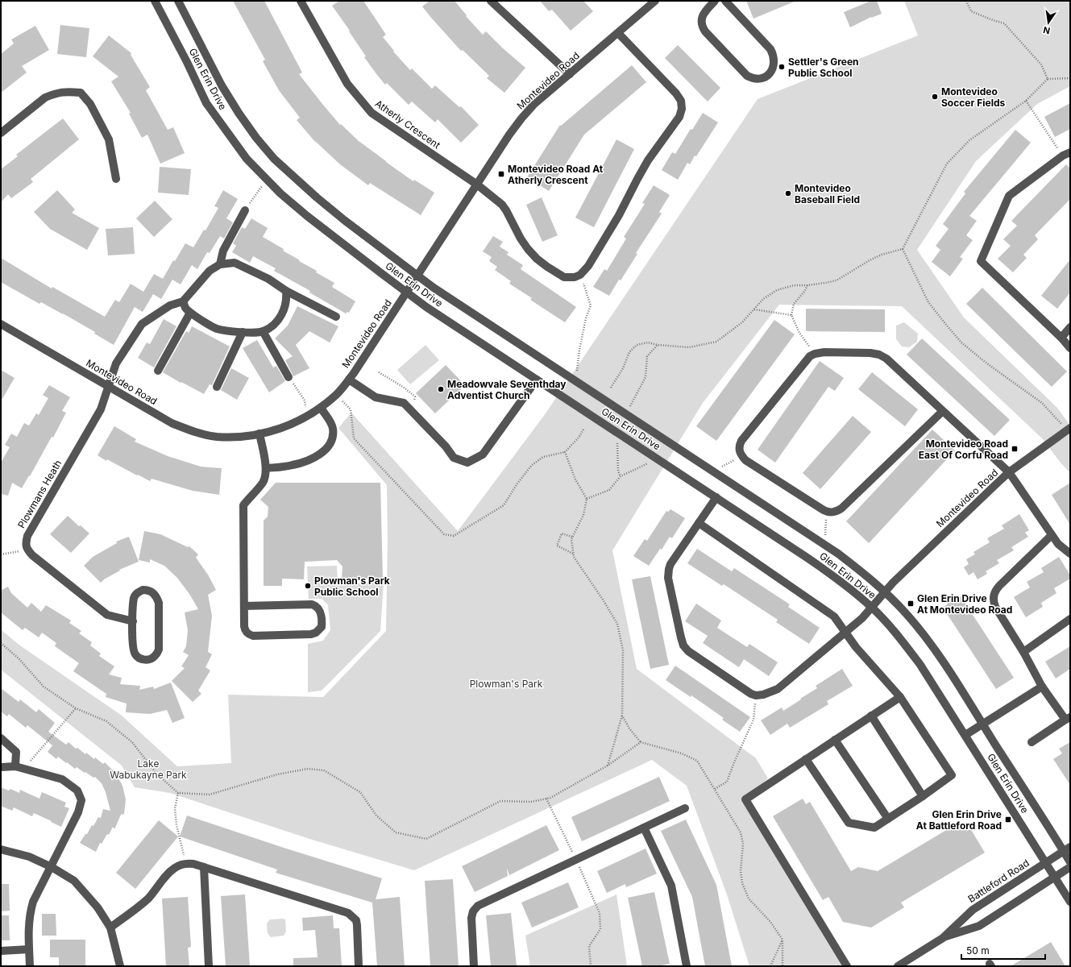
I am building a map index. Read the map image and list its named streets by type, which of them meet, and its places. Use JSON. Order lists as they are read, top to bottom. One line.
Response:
{"streets":{"street":["Glen Erin Drive","Montevideo Road","Atherly Crescent","Plowmans Heath","Battleford Road"]},"crossings":[["Glen Erin Drive","Montevideo Road"],["Glen Erin Drive","Battleford Road"],["Montevideo Road","Atherly Crescent"],["Montevideo Road","Plowmans Heath"]],"parks":["Plowman's Park","Lake Wabukayne Park"],"places":{"other":["Settler's Green Public School","Montevideo Soccer Fields","Montevideo Baseball Field","Meadowvale Seventhday Adventist Church","Plowman's Park Public School"],"transit":["Montevideo Road At Atherly Crescent","Montevideo Road East Of Corfu Road","Glen Erin Drive At Montevideo Road","Glen Erin Drive At Battleford Road"]},"scale_bar":"50 m","north":"bottom"}
